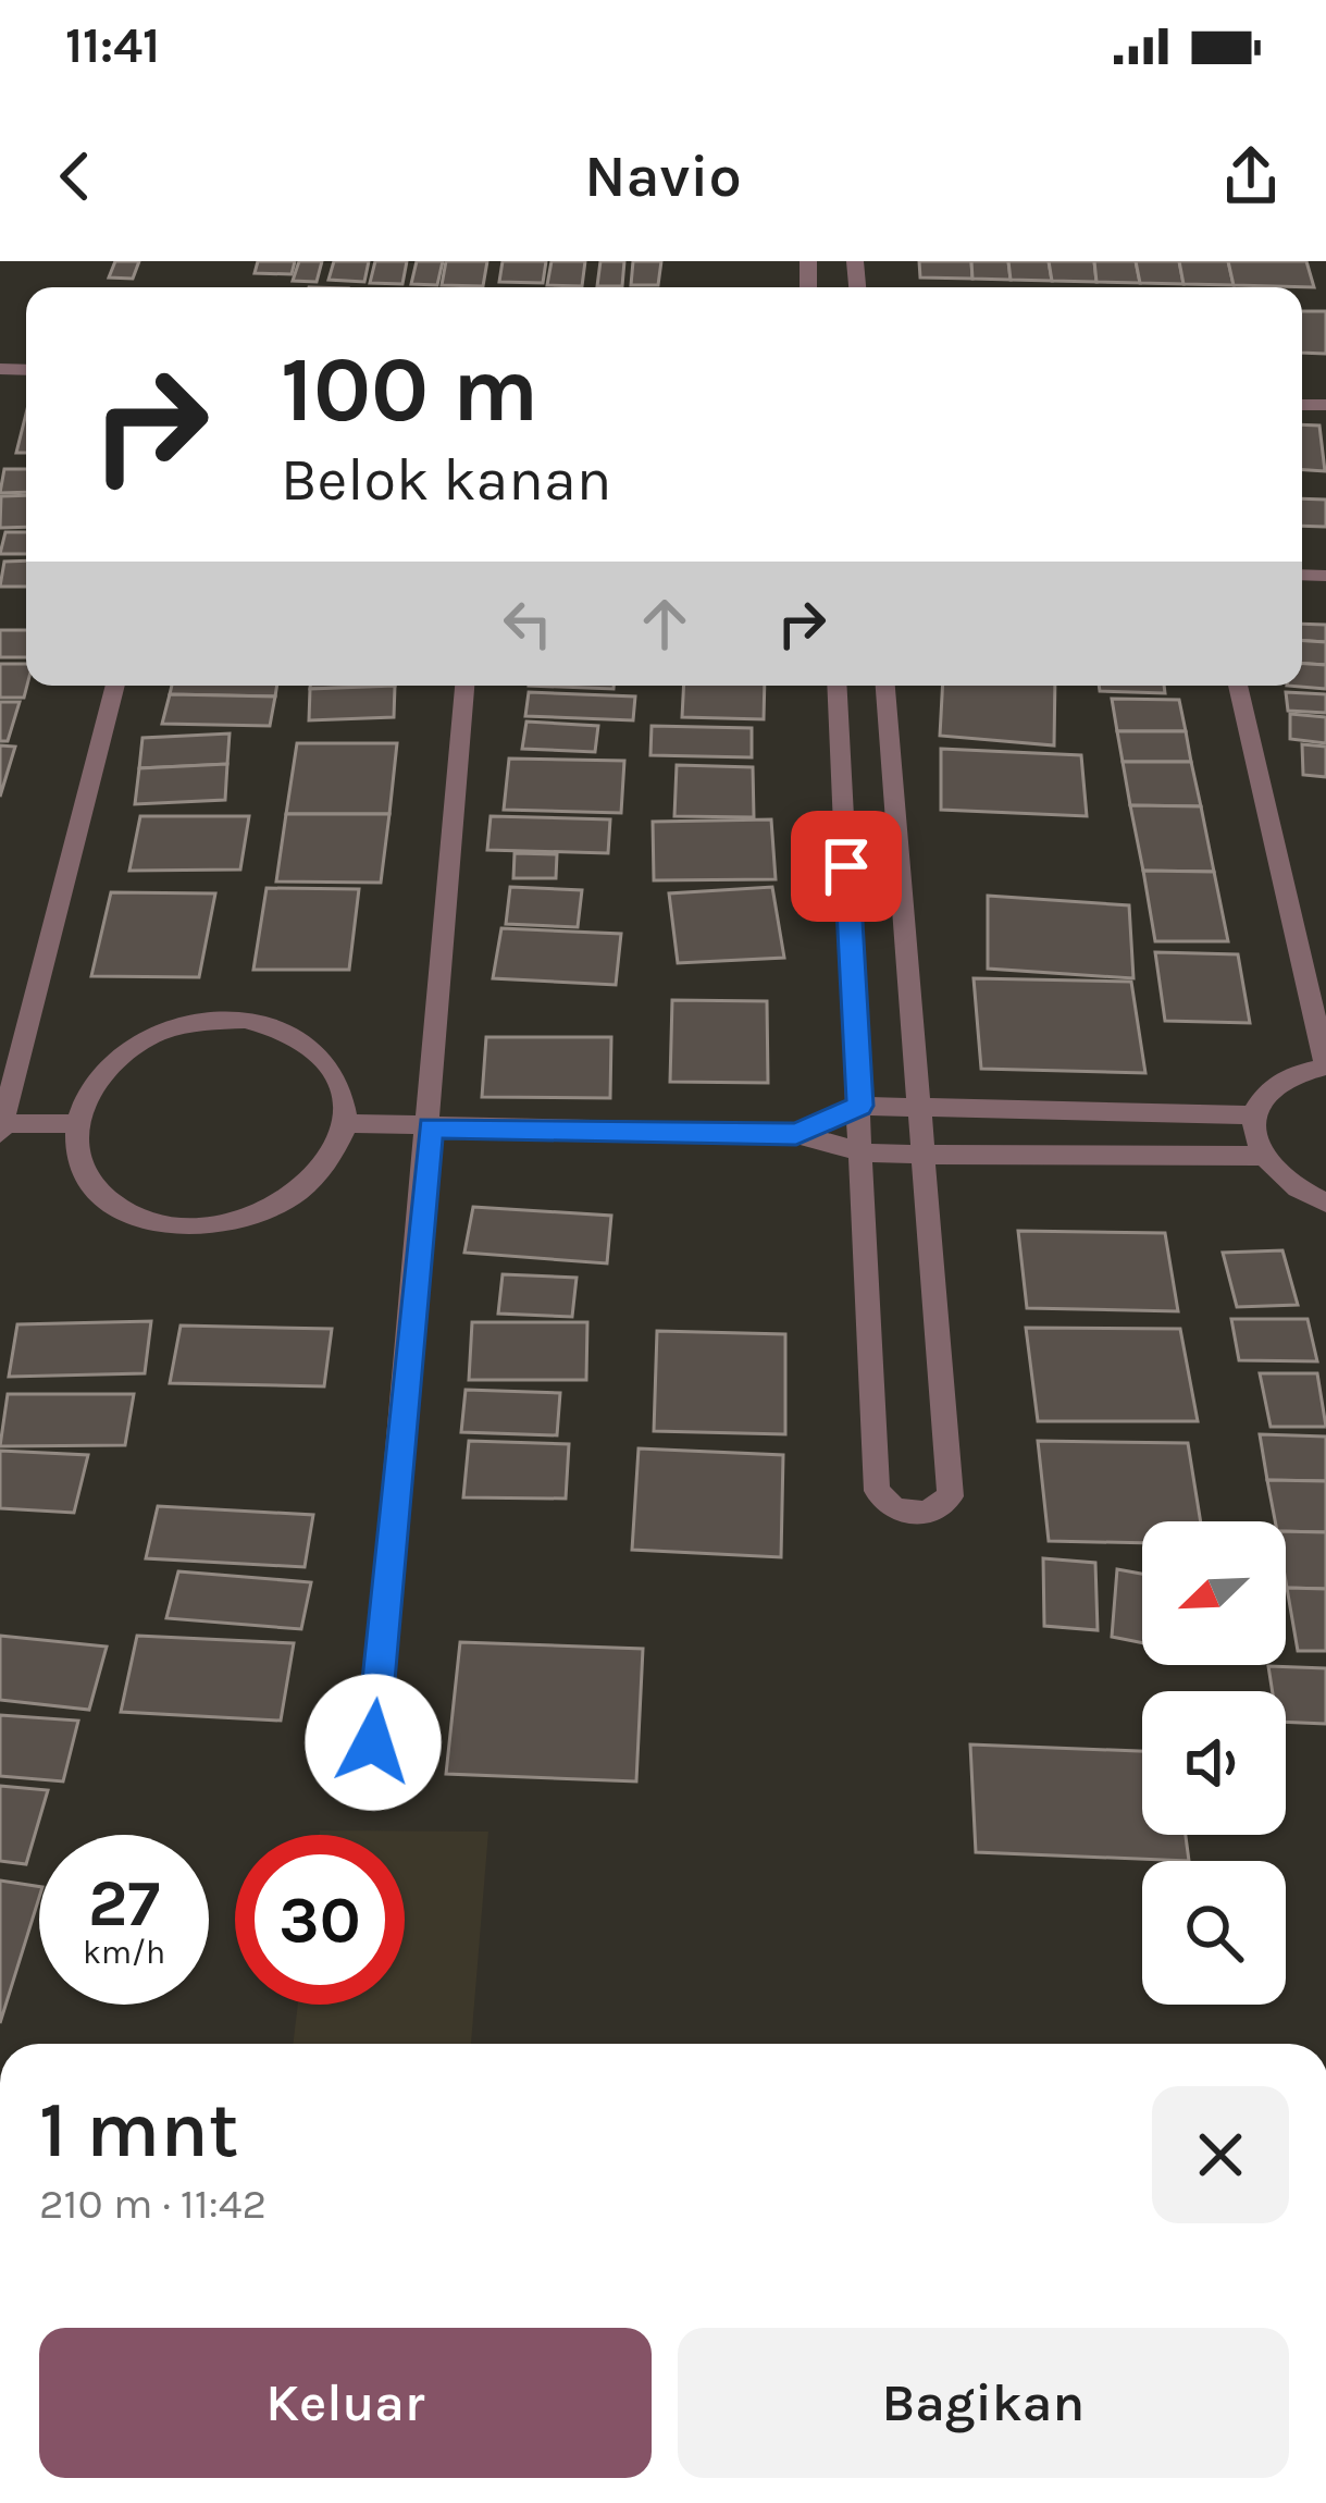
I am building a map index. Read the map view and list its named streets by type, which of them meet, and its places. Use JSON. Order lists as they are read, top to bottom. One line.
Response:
{"north":"bottom left","page":{"status":"11:41","header":"Navio","turn":["100 m","Belok kanan"],"speed":"27 km/h","limit":"30","heading":["1 mnt","210 m · 11:42"],"buttons":["Keluar","Bagikan"]}}
